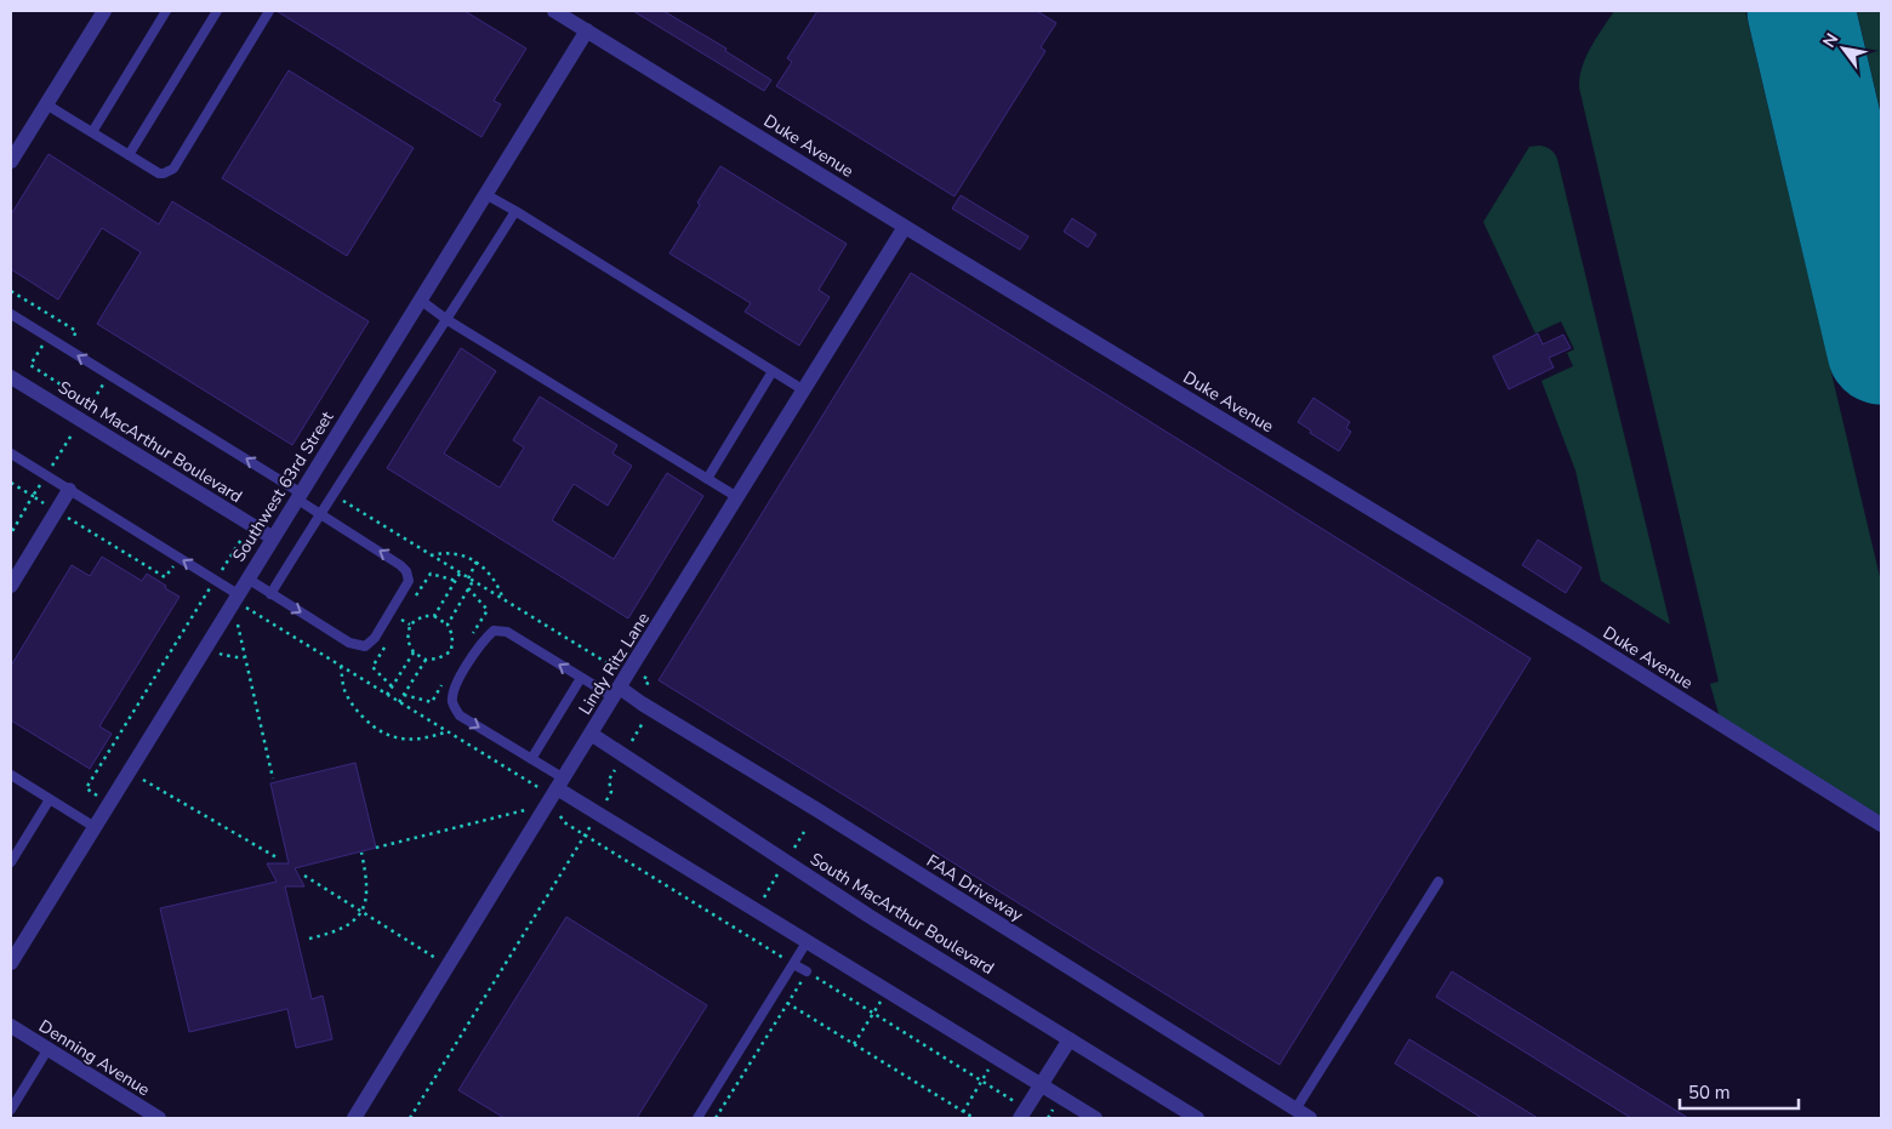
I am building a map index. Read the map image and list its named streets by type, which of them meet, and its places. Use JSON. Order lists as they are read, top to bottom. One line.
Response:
{"streets":{"street":["Duke Avenue","South MacArthur Boulevard","Southwest 63rd Street","Lindy Ritz Lane","FAA Driveway","Denning Avenue"]},"crossings":[["Duke Avenue","Southwest 63rd Street"],["Duke Avenue","Lindy Ritz Lane"],["South MacArthur Boulevard","Southwest 63rd Street"],["South MacArthur Boulevard","Lindy Ritz Lane"],["Lindy Ritz Lane","FAA Driveway"]],"scale_bar":"50 m","north":"top left"}
